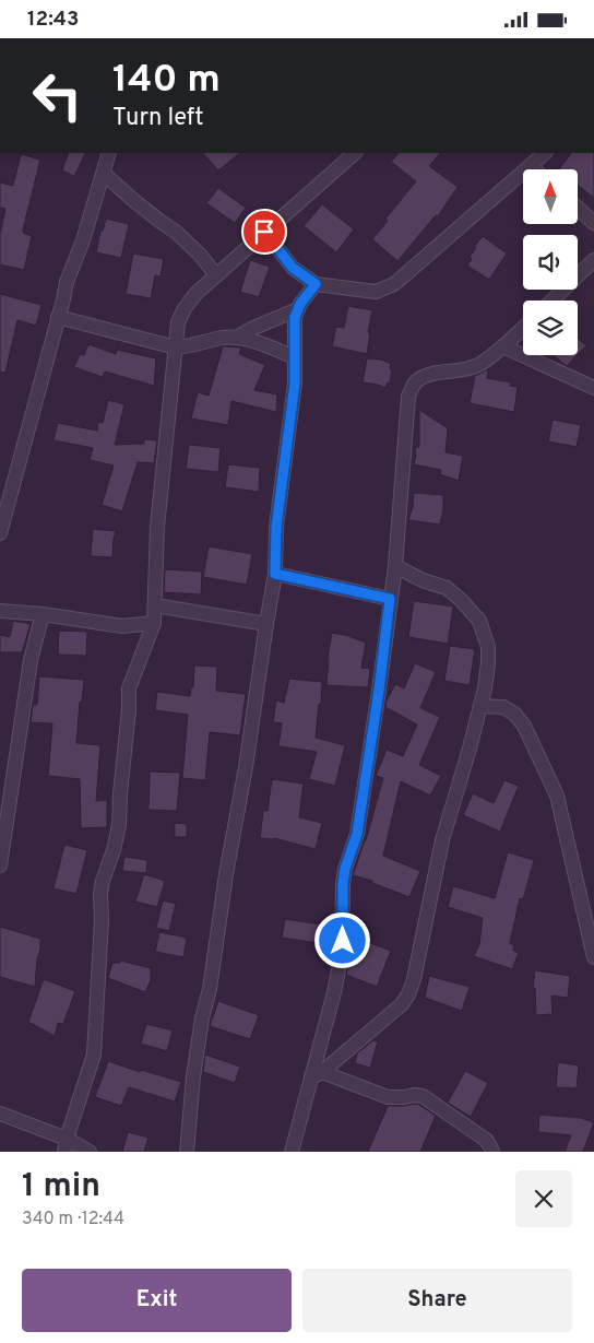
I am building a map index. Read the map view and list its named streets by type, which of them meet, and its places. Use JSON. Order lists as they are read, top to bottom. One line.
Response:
{"north":"top","page":{"status":"12:43","turn":["140 m","Turn left"],"heading":["1 min","340 m · 12:44"],"buttons":["Exit","Share"]}}
